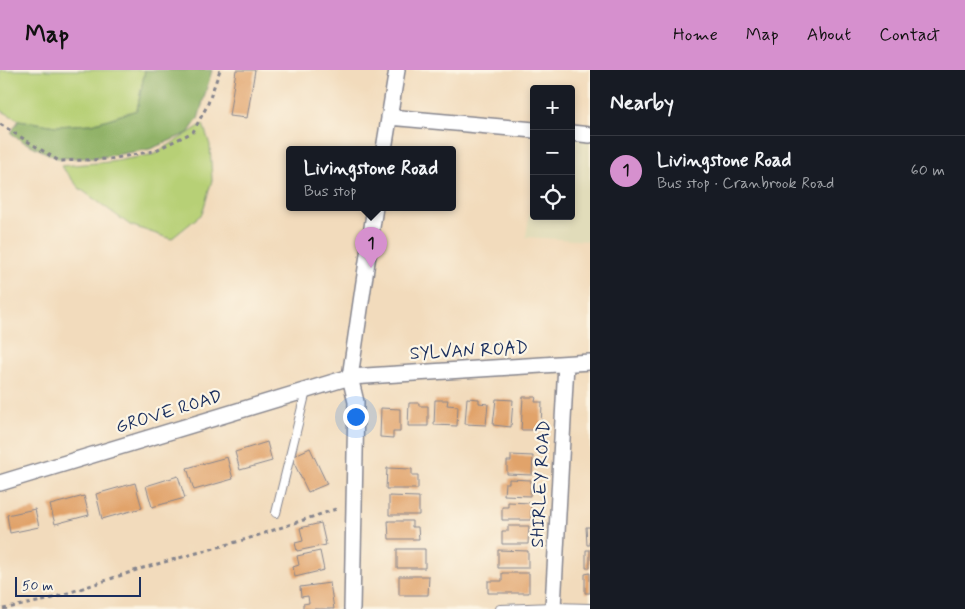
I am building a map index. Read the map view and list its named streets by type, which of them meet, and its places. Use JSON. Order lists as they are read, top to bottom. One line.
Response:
{"streets":{"street":["SYLVAN ROAD","GROVE ROAD","SHIRLEY ROAD"]},"crossings":[["SYLVAN ROAD","GROVE ROAD"],["SYLVAN ROAD","SHIRLEY ROAD"]],"scale_bar":"50 m","page":{"header":"Map","nav":["Home","Map","About","Contact"],"heading":"Nearby","map_buttons":["+","−"],"list":[{"mark":"1","name":"Livingstone Road","note":"Bus stop · Cranbrook Road","value":"60 m"}],"popup":["Livingstone Road","Bus stop"],"pins":"1","scale":"50 m"}}
